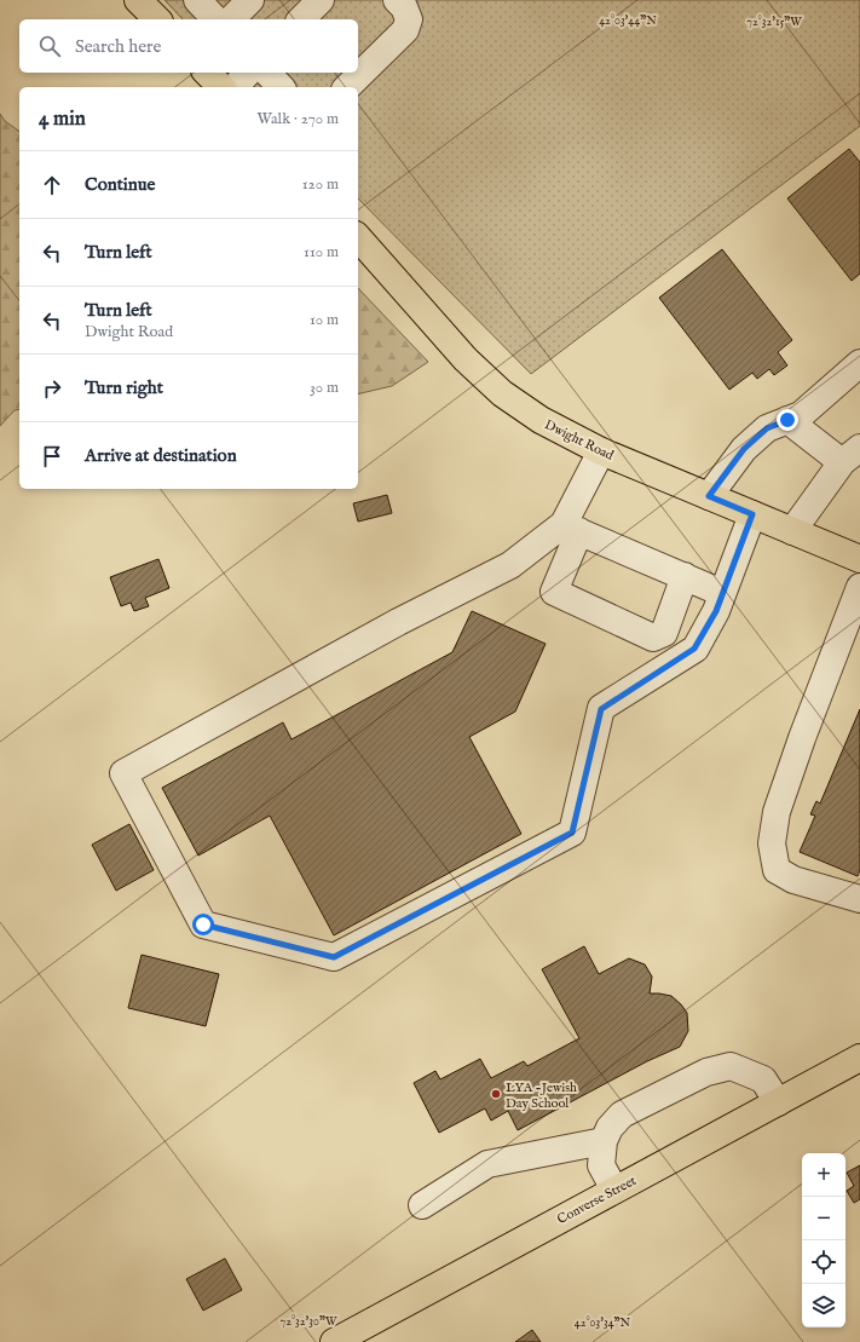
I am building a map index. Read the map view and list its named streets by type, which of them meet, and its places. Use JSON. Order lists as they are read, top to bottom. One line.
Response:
{"streets":{"main road":["Dwight Road","Converse Street"]},"places":["LYA -Jewish Day School"],"page":{"search":"Search here","heading":["4 min","Walk · 270 m"],"list":[["Continue","120 m"],["Turn left","110 m"],["Turn left","Dwight Road","10 m"],["Turn right","30 m"],"Arrive at destination"],"map_buttons":["+","−"]},"coordinates":["42°03'44\"N","72°32'15\"W","72°32'30\"W","42°03'34\"N"]}
